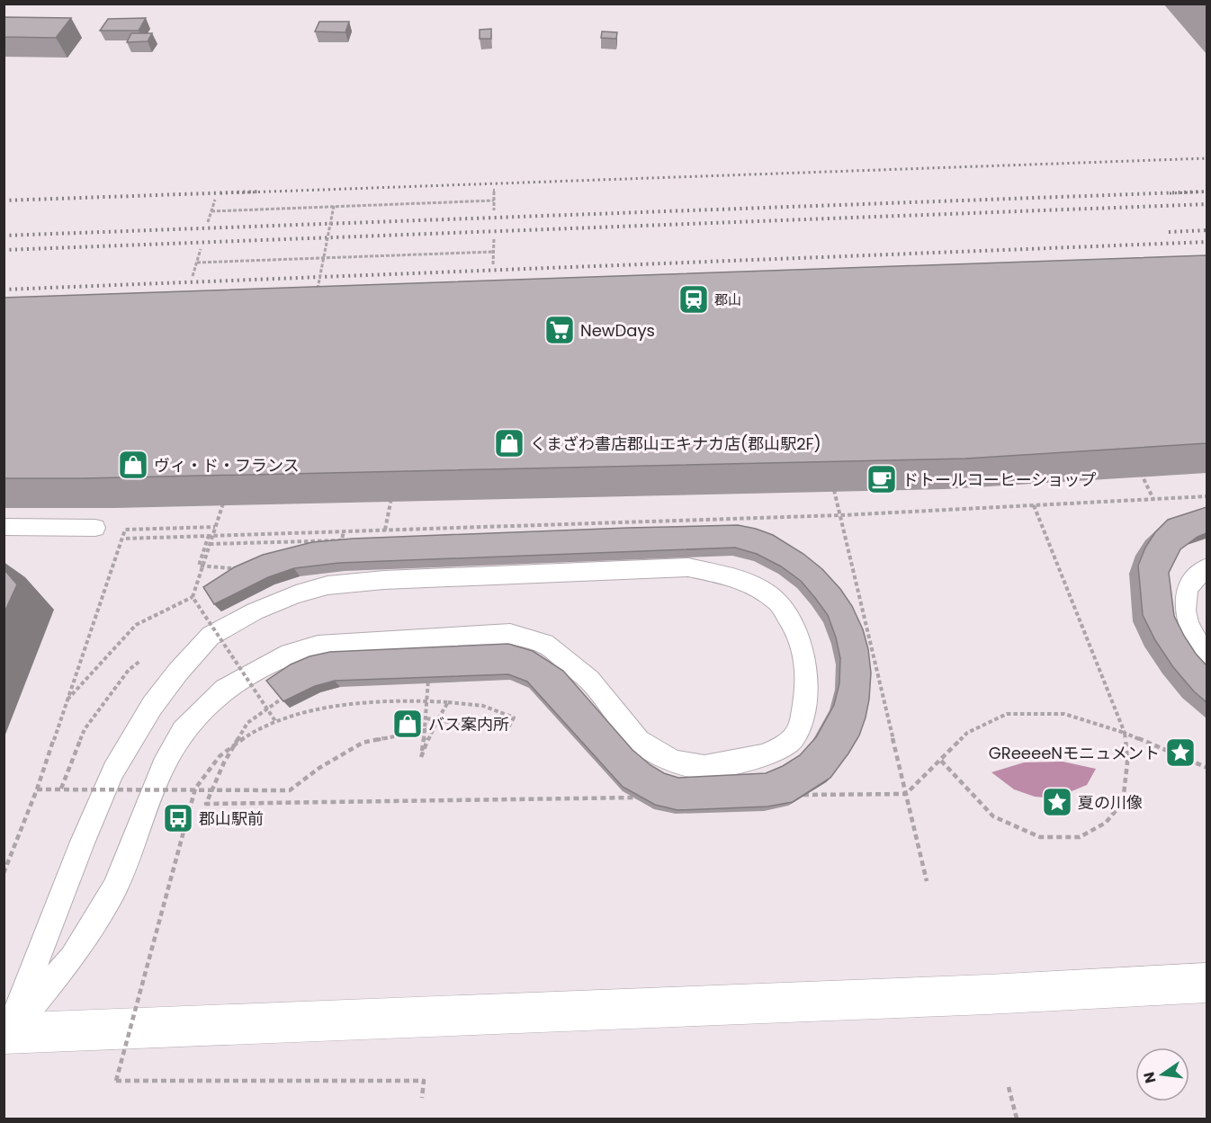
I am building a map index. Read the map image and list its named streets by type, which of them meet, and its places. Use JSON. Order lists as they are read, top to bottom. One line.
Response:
{"places":{"station":["郡山"],"supermarket":["NewDays"],"shop":["くまざわ書店郡山エキナカ店(郡山駅2F)","ヴィ・ド・フランス","バス案内所"],"cafe":["ドトールコーヒーショップ"],"place":["GReeeeNモニュメント","夏の川像"],"bus stop":["郡山駅前"]},"north":"left"}
